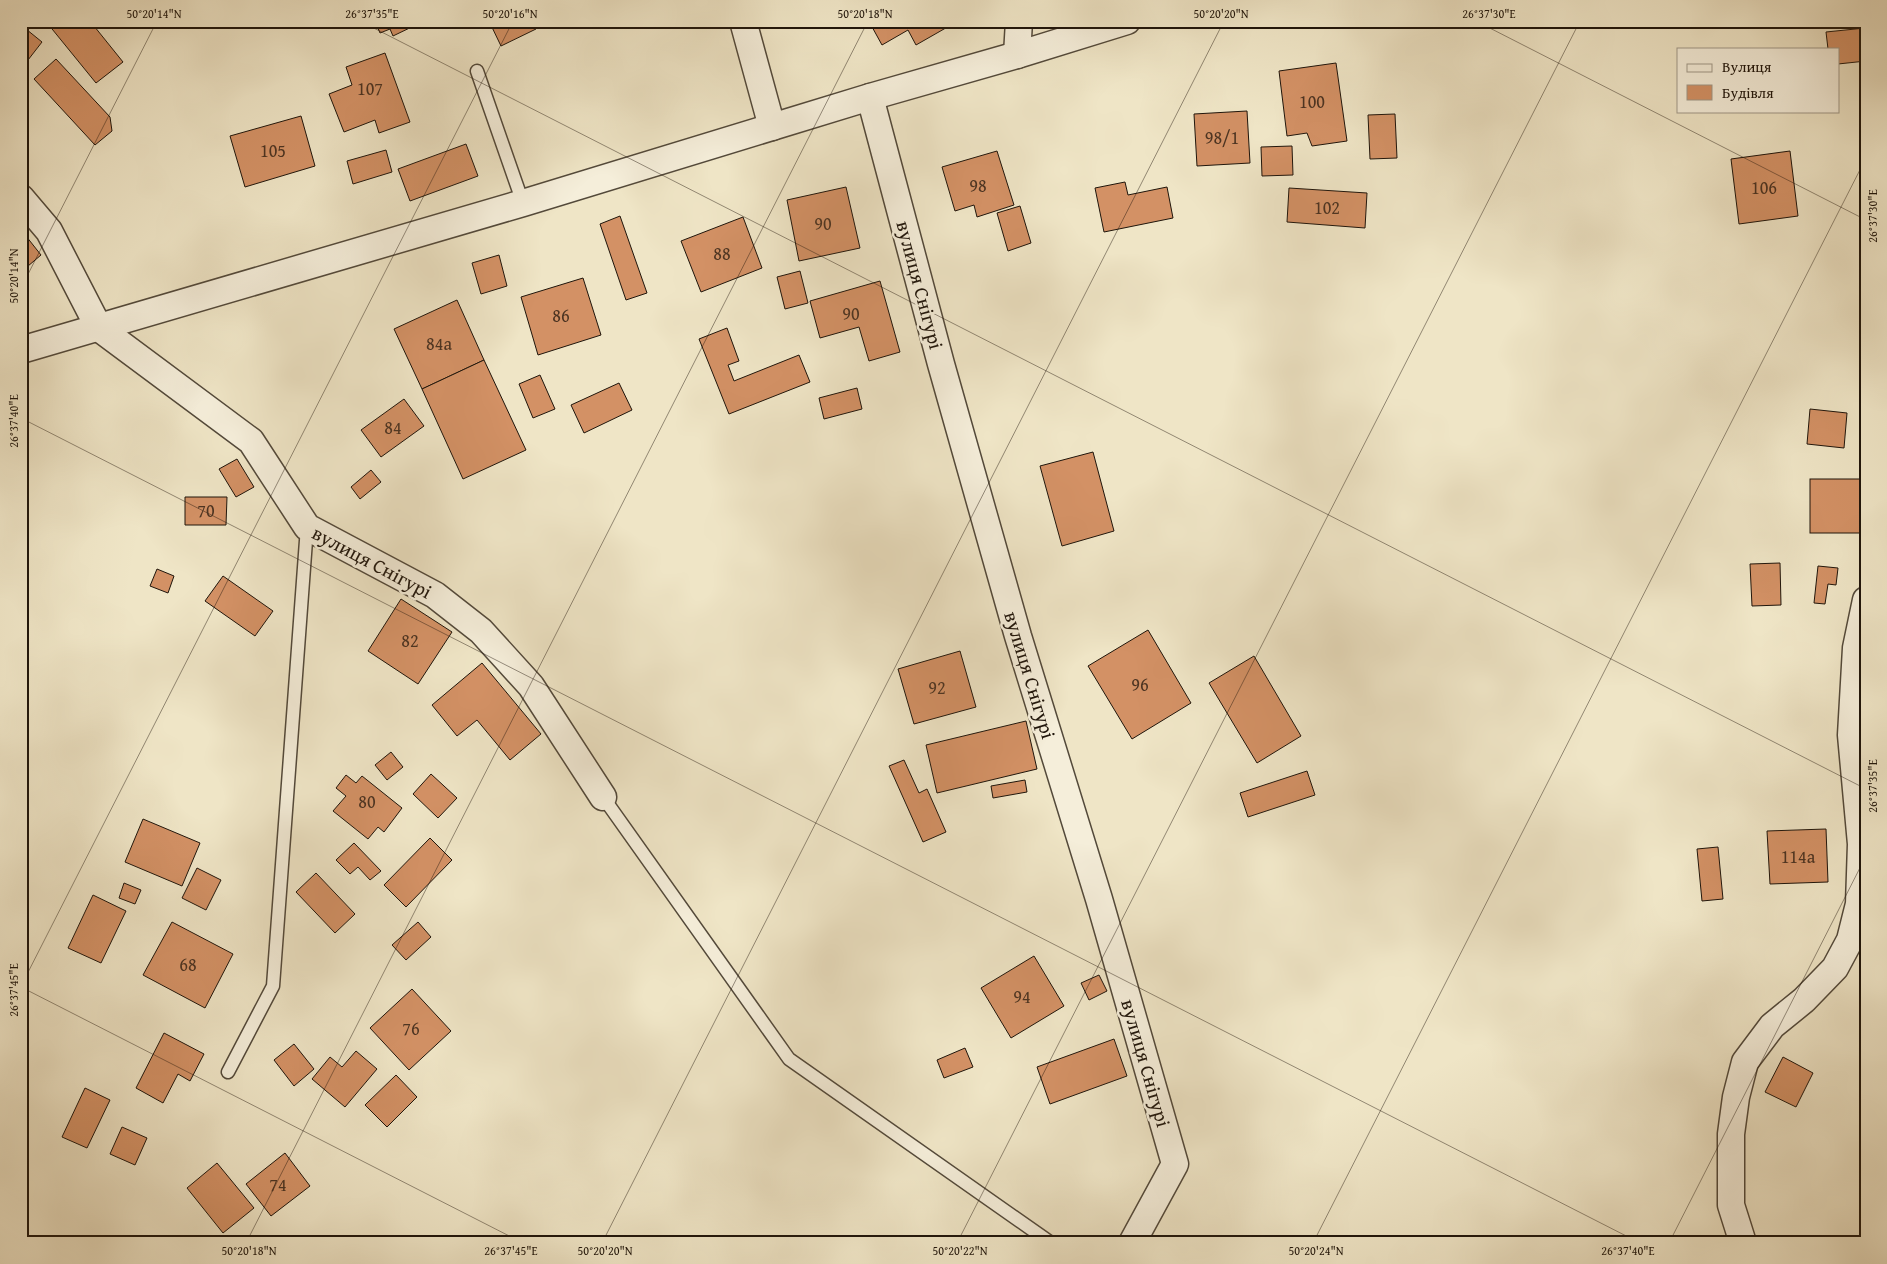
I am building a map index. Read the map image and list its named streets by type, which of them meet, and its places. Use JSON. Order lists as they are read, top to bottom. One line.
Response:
{"streets":{"street":["вулиця Снігурі"]},"house_numbers":["107","100","98/1","105","98","106","102","90","88","90","86","84а","84","70","82","96","92","80","114а","68","94","76","74"],"legend":["Вулиця","Будівля"],"coordinates":["50°20'14\"N","26°37'35\"E","50°20'16\"N","50°20'18\"N","50°20'20\"N","26°37'30\"E","26°37'40\"E","26°37'45\"E","50°20'22\"N","50°20'24\"N"]}
